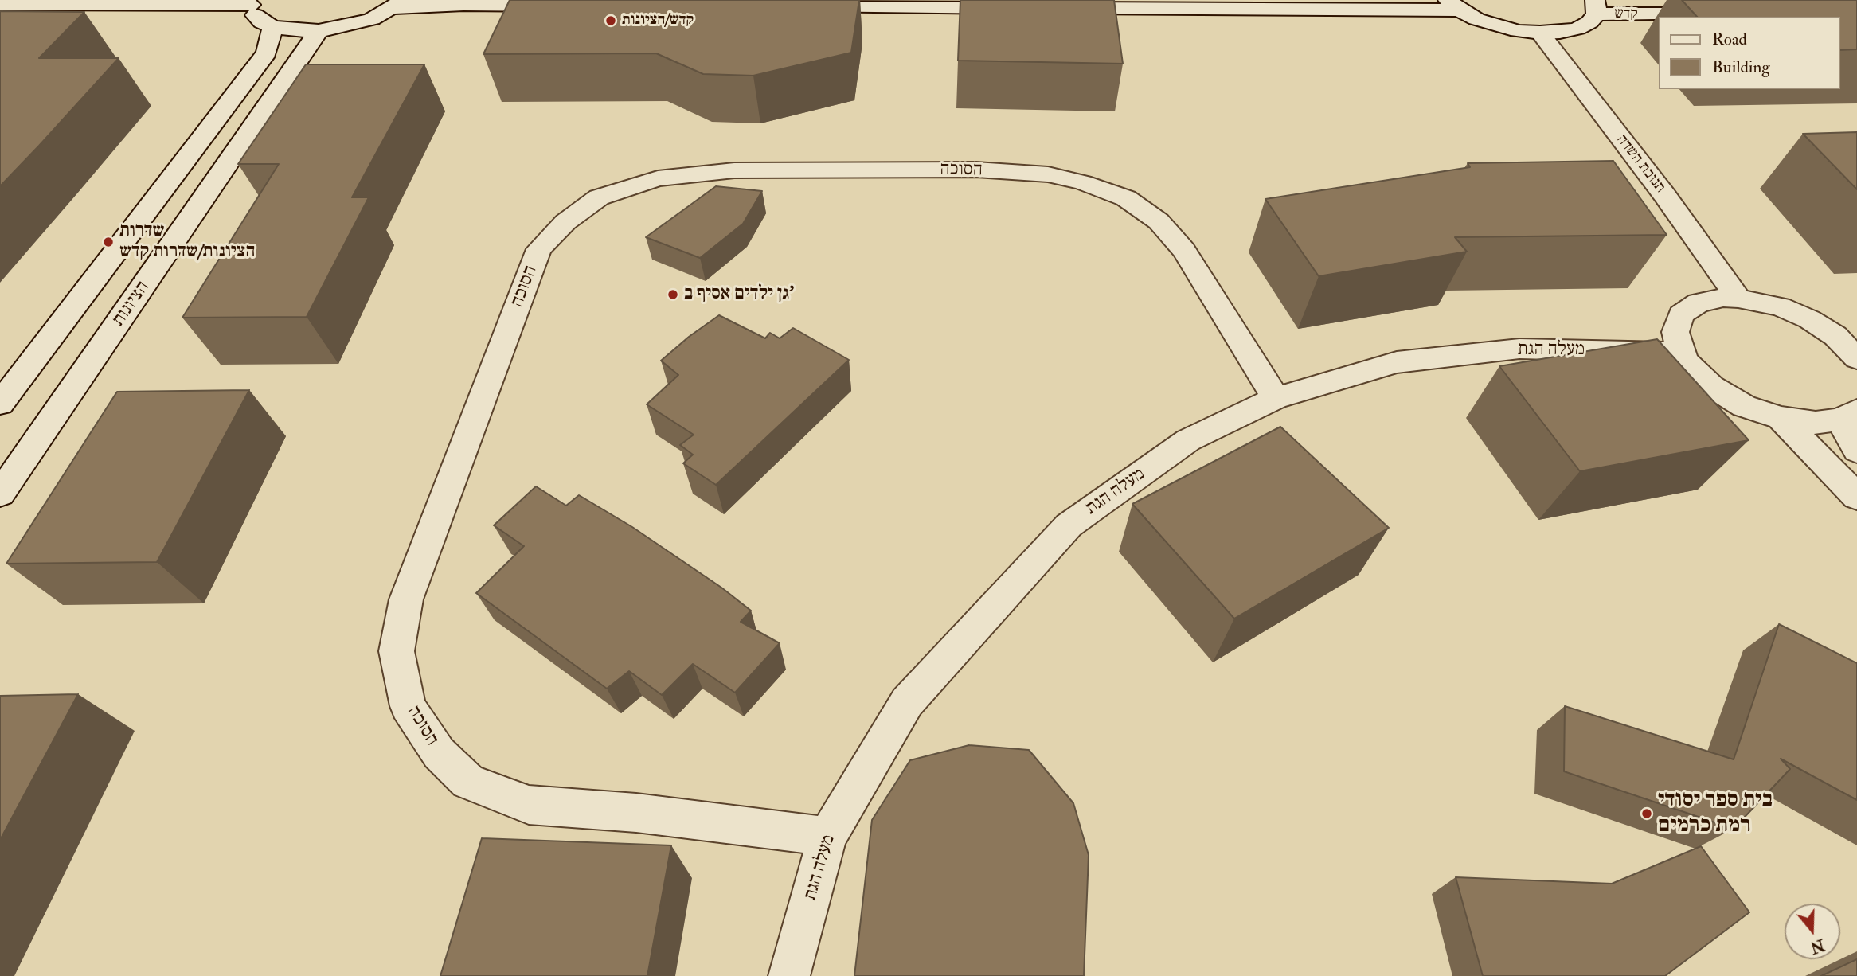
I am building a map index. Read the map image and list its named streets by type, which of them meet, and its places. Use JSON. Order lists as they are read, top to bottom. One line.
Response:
{"streets":{"street":["קדש","תנובת השדה","הסוכה","הציונות","מעלה הגת"]},"crossings":[["הסוכה","מעלה הגת"]],"places":["קדש/הציונות","שדרות הציונות/שדרות קדש","גן ילדים אסיף ב'","בית ספר יסודי רמת כרמים"],"legend":["Road","Building"],"north":"bottom"}
